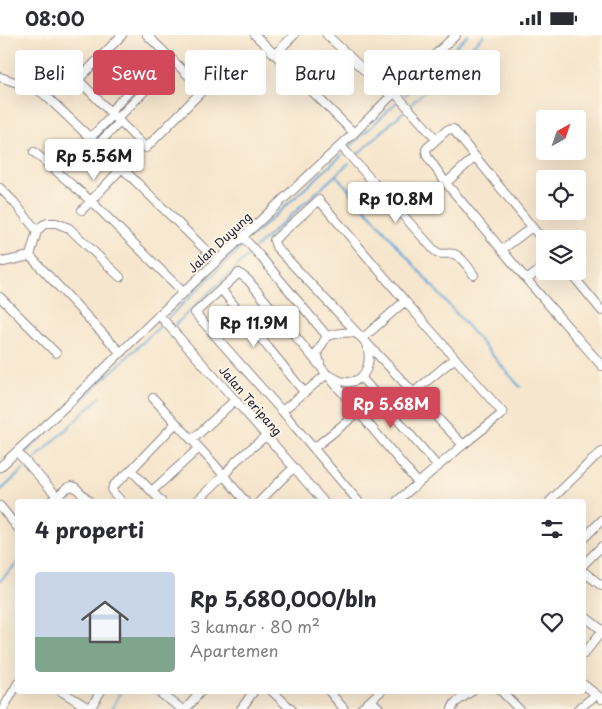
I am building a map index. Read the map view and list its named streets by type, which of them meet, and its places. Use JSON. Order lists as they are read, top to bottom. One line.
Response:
{"streets":{"street":["Jalan Duyung","Jalan Teripang"]},"crossings":[["Jalan Duyung","Jalan Teripang"]],"north":"top right","page":{"status":"08:00","chip":["Beli","Sewa","Filter","Baru","Apartemen"],"price":["Rp 5.56M","Rp 10.8M","Rp 11.9M","Rp 5.68M"],"heading":"4 properti","list":[{"name":"Rp 5,680,000/bln","note":"3 kamar · 80 m² · Apartemen"}]}}
